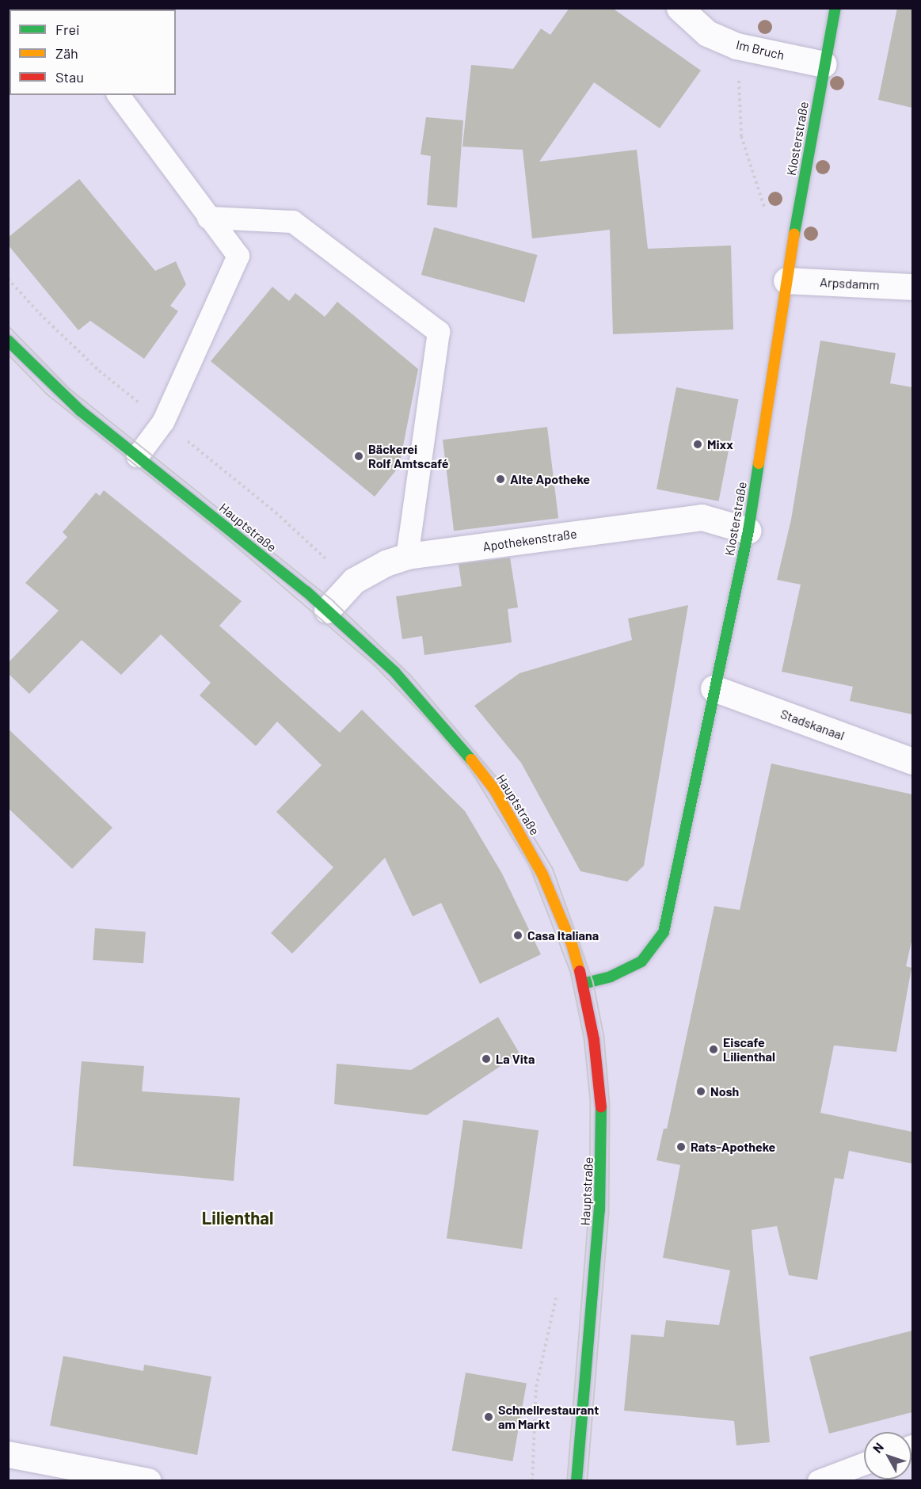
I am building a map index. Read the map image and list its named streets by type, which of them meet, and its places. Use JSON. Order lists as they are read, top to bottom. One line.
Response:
{"streets":{"street":["Im Bruch","Klosterstraße","Arpsdamm","Hauptstraße","Apothekenstraße","Stadskanaal"]},"crossings":[["Im Bruch","Klosterstraße"],["Klosterstraße","Arpsdamm"],["Klosterstraße","Hauptstraße"],["Klosterstraße","Apothekenstraße"],["Klosterstraße","Stadskanaal"],["Hauptstraße","Apothekenstraße"]],"districts":["Lilienthal"],"places":["Mixx","Bäckerei Rolf Amtscafé","Alte Apotheke","Casa Italiana","Eiscafe Lilienthal","La Vita","Nosh","Rats-Apotheke","Schnellrestaurant am Markt"],"legend":["Frei","Zäh","Stau"],"north":"top left"}
